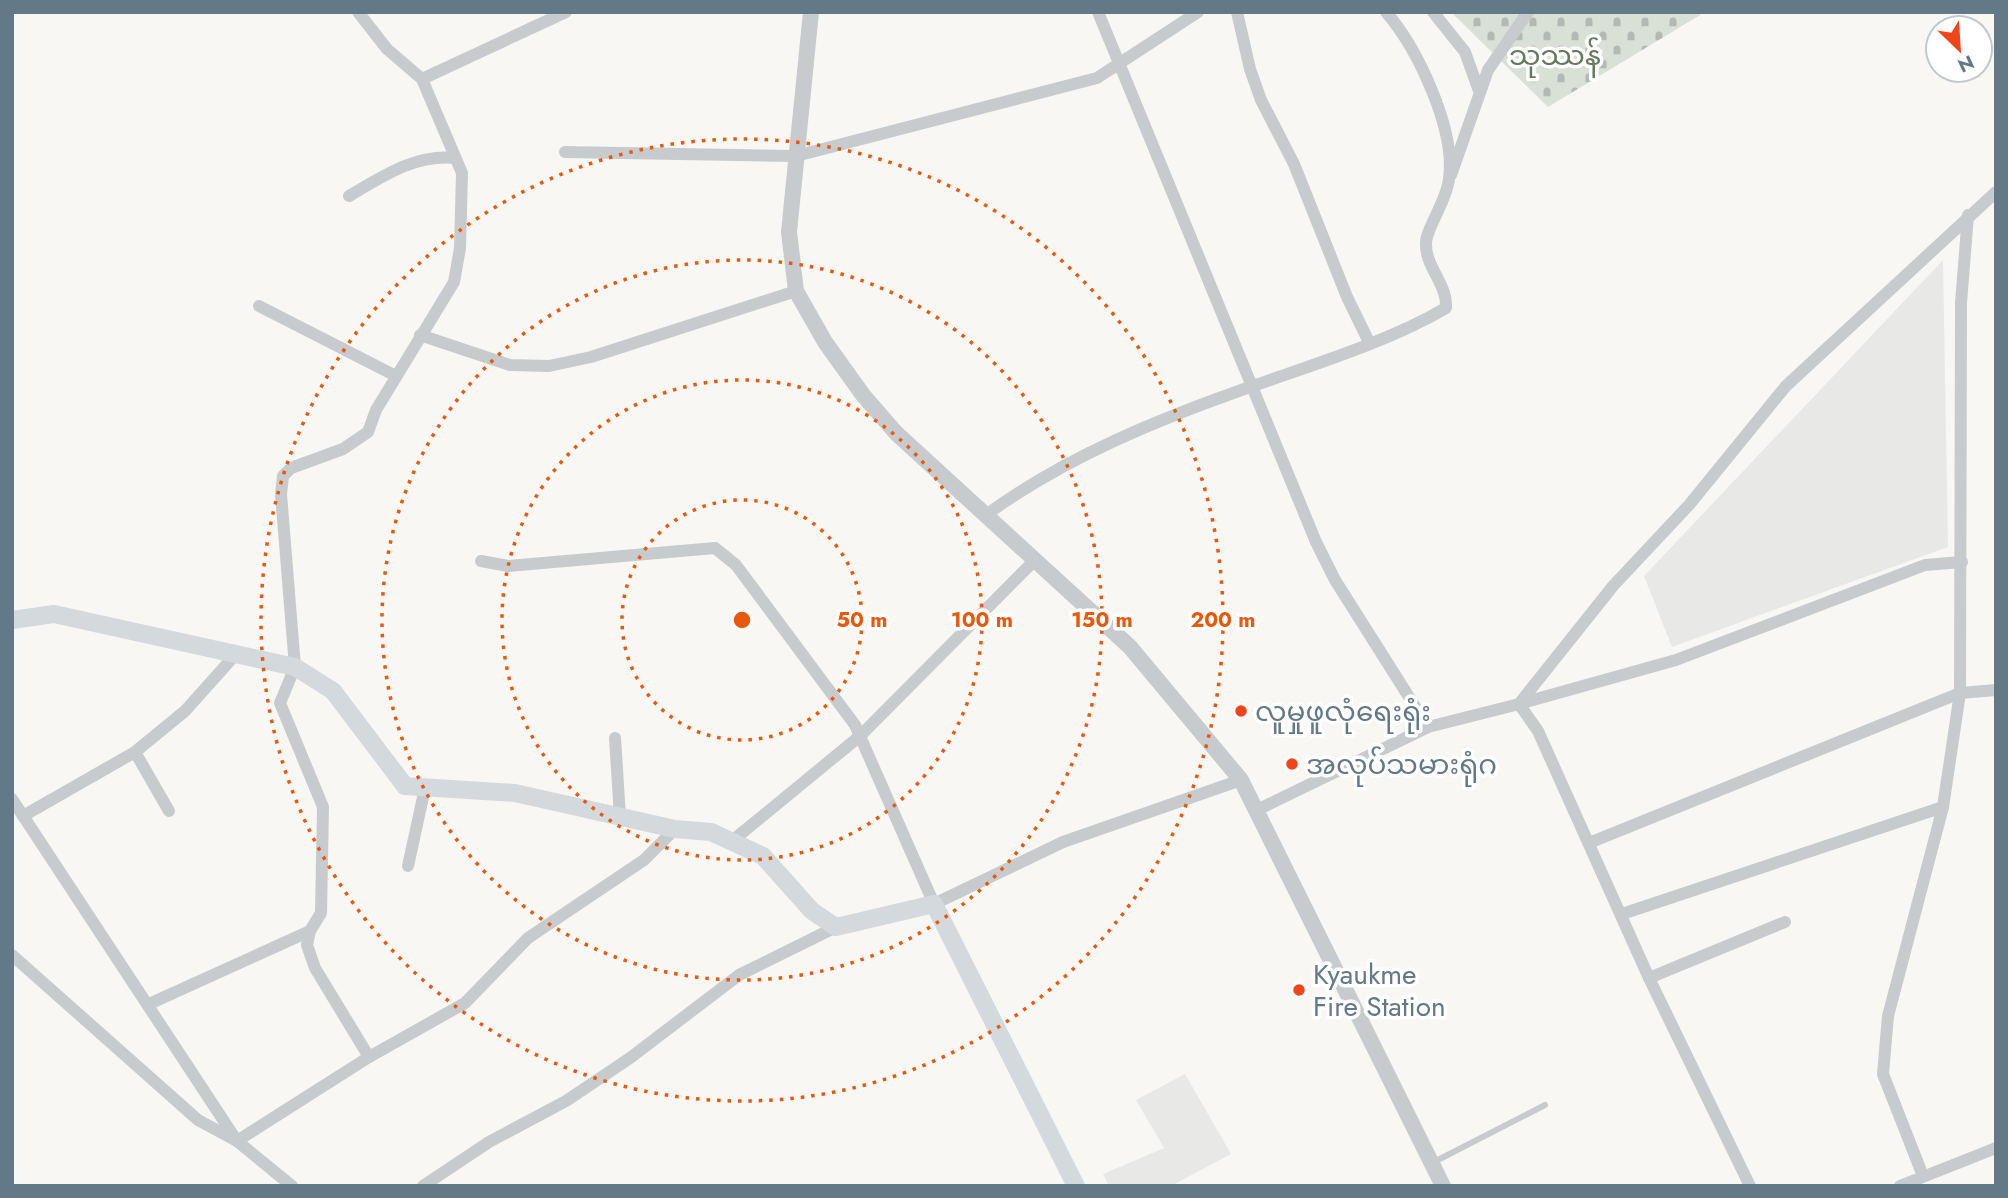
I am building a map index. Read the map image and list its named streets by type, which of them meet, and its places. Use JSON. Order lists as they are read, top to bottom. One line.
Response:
{"parks":["သုဿန်"],"places":["လူမှုဖူလုံရေးရုံး","အလုပ်သမားရုံဂ","Kyaukme Fire Station"],"north":"bottom right","rings":["50 m","100 m","150 m","200 m"]}
